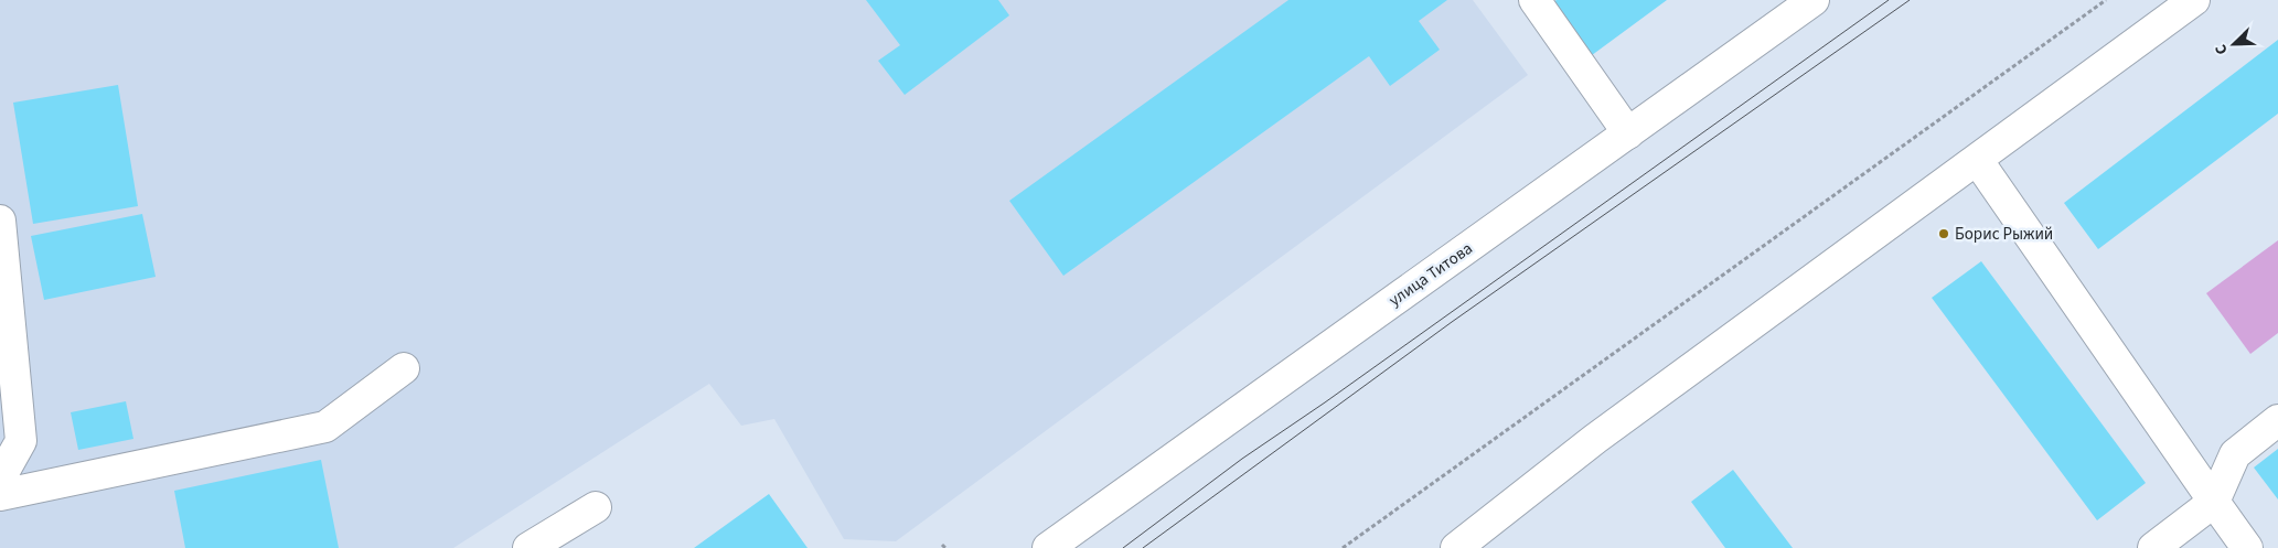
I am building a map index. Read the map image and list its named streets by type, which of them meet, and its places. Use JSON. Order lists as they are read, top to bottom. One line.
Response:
{"streets":{"main road":["улица Титова"]},"places":["Борис Рыжий"],"north":"bottom left"}
